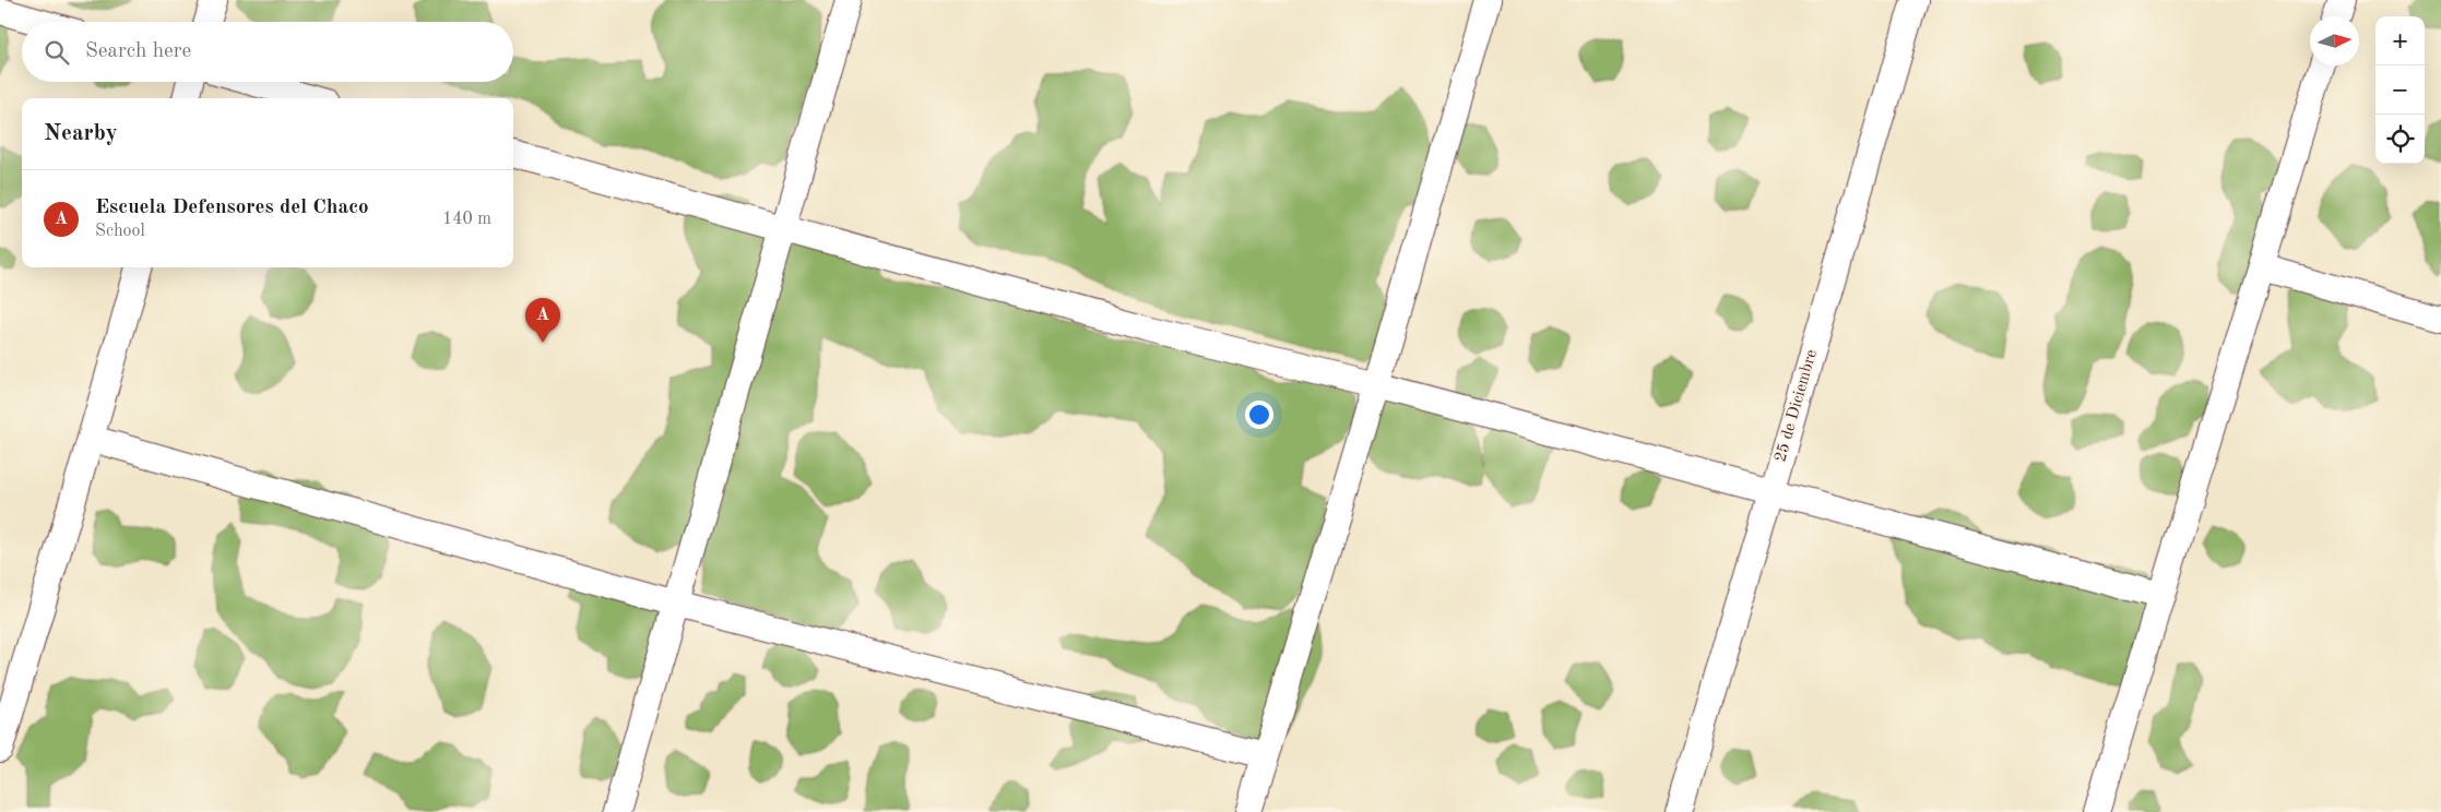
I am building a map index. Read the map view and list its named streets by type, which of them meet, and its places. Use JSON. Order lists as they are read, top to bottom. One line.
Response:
{"streets":{"street":["25 de Diciembre"]},"north":"right","page":{"map_buttons":["+","−"],"search":"Search here","heading":"Nearby","list":[{"mark":"A","name":"Escuela Defensores del Chaco","note":"School","value":"140 m"}],"pins":"A"}}
